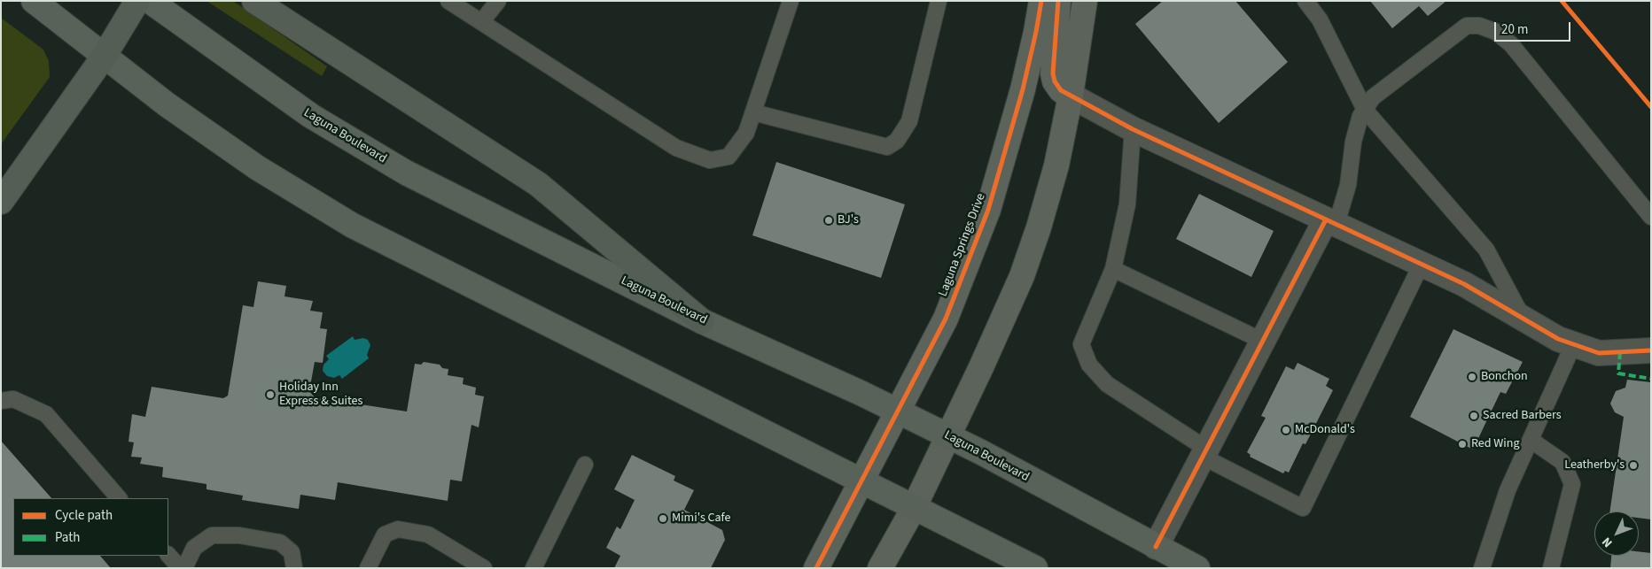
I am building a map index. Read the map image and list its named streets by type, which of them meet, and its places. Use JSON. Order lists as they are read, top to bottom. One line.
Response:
{"streets":{"main road":["Laguna Boulevard"],"street":["Laguna Springs Drive"]},"crossings":[["Laguna Boulevard","Laguna Springs Drive"]],"places":["BJ's","Bonchon","Holiday Inn Express & Suites","Sacred Barbers","McDonald's","Red Wing","Leatherby's","Mimi's Cafe"],"legend":["Cycle path","Path"],"scale_bar":"20 m","north":"bottom left"}
